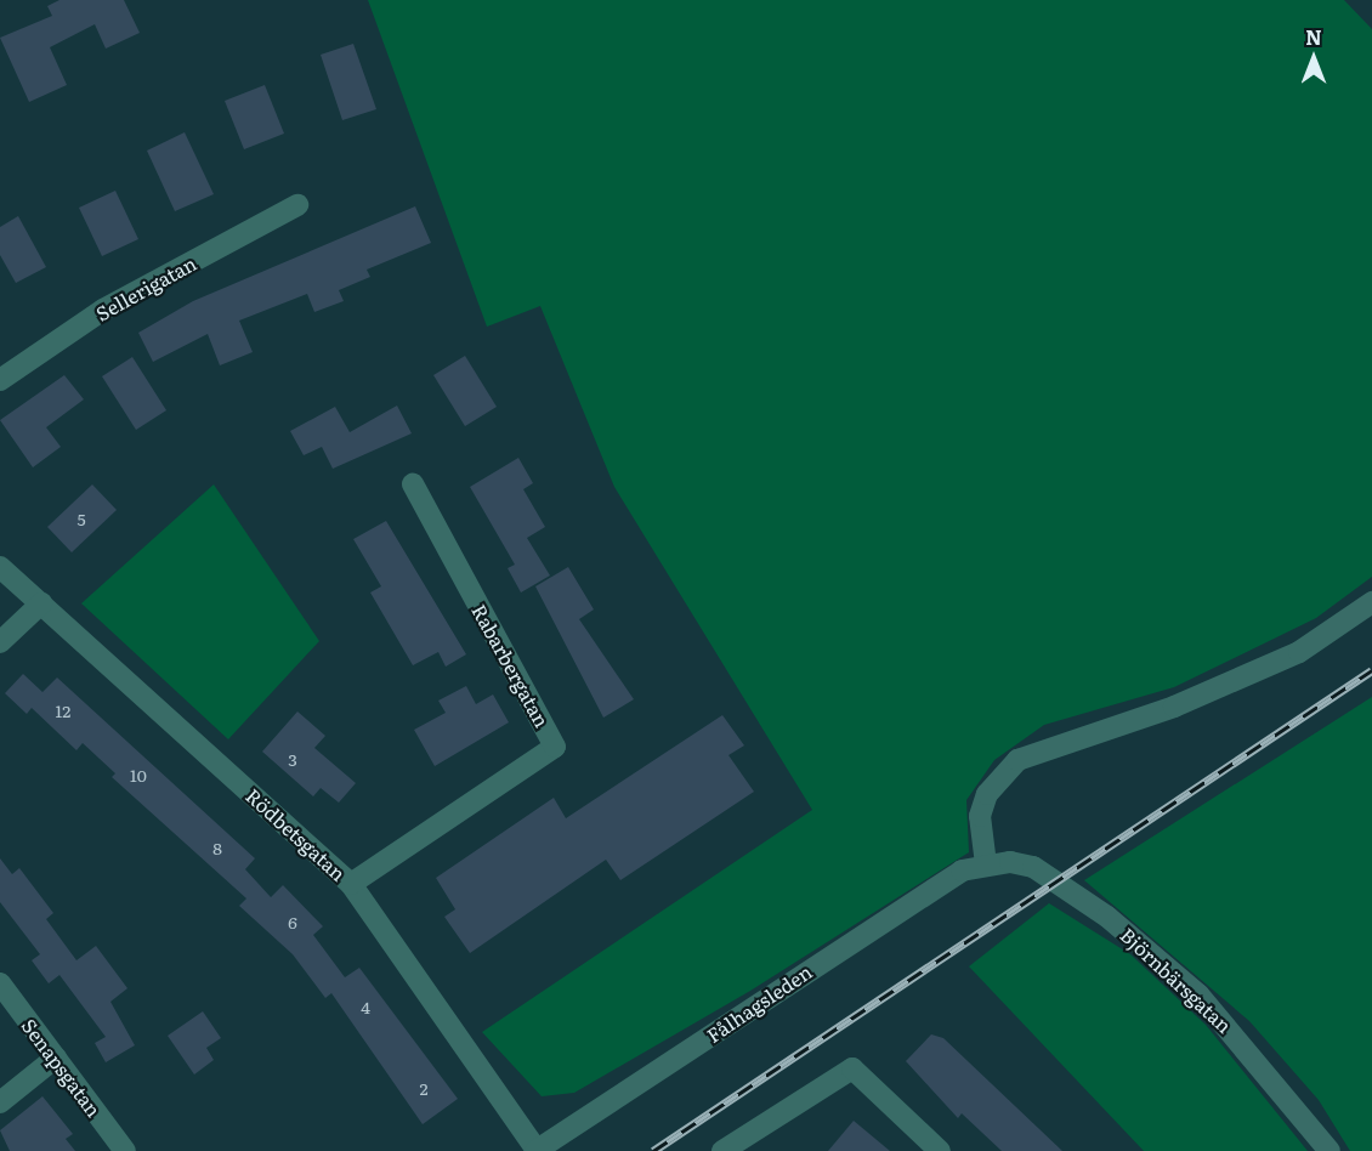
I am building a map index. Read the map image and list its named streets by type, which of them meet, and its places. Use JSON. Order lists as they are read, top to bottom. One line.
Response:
{"streets":{"street":["Sellerigatan","Rabarbergatan","Rödbetsgatan","Björnbärsgatan","Fålhagsleden","Senapsgatan"]},"crossings":[["Rabarbergatan","Rödbetsgatan"],["Rödbetsgatan","Fålhagsleden"],["Björnbärsgatan","Fålhagsleden"]],"house_numbers":["5","12","3","10","8","6","4","2"],"north":"top"}
